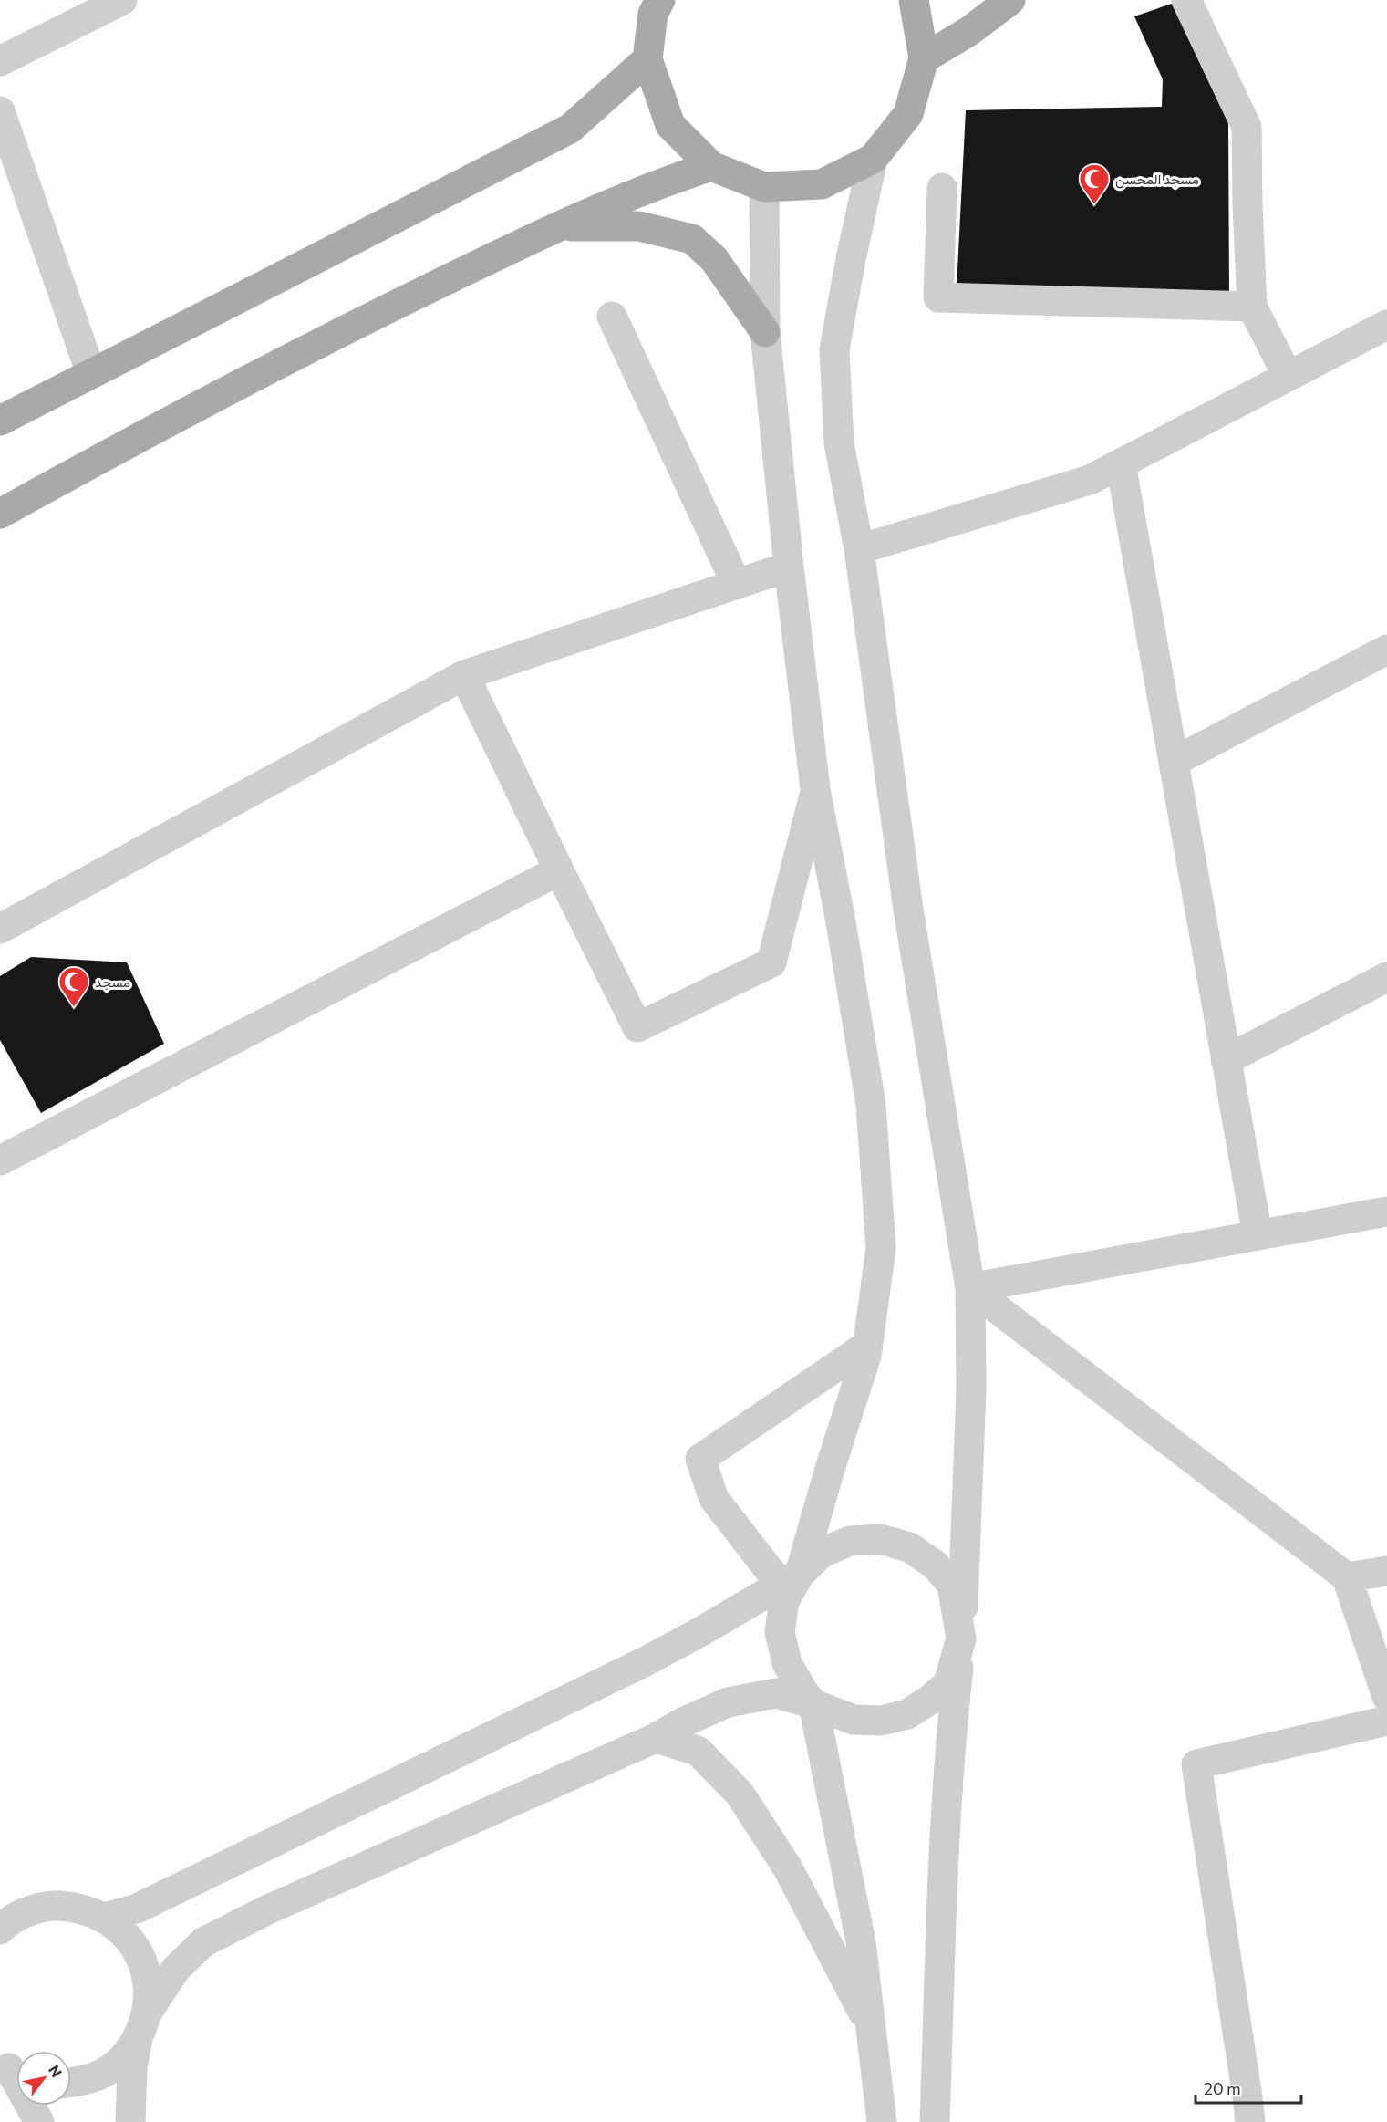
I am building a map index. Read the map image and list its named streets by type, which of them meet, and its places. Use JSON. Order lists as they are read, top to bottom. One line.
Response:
{"places":{"mosque":["مسجد المحسن","مسجد"]},"scale_bar":"20 m","north":"top right"}
